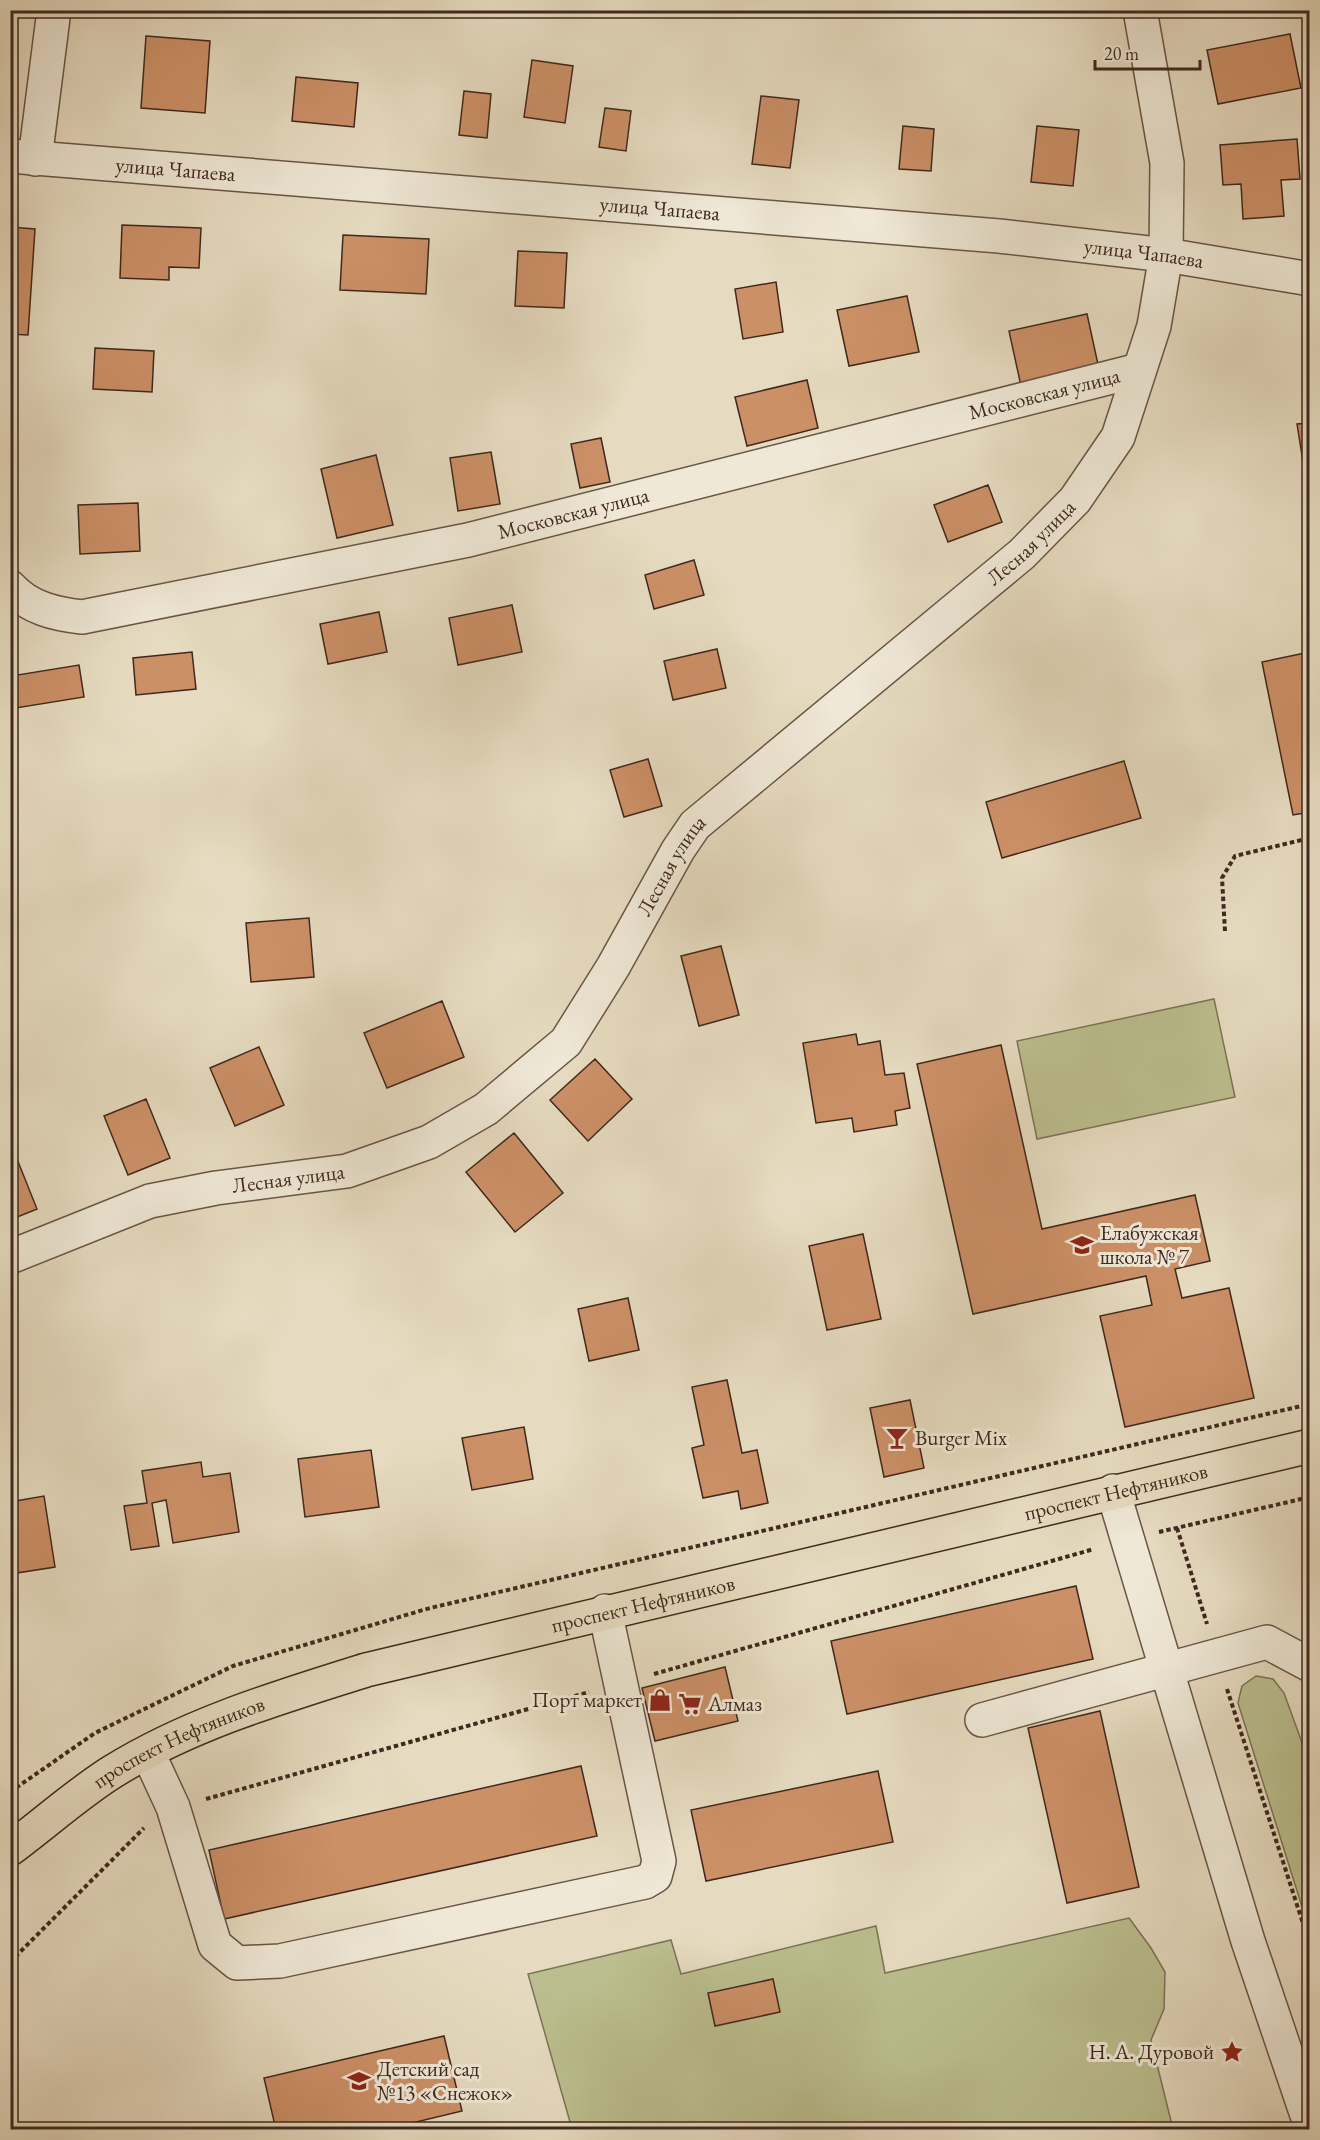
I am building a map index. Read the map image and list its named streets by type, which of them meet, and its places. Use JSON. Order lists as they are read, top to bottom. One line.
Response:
{"streets":{"main road":["проспект Нефтяников"],"street":["улица Чапаева","Московская улица","Лесная улица"]},"crossings":[["улица Чапаева","Лесная улица"],["Московская улица","Лесная улица"]],"places":{"school or university":["Елабужская школа № 7","Детский сад №13 «Снежок»"],"bar":["Burger Mix"],"shop":["Порт маркет"],"supermarket":["Алмаз"],"place":["Н. А. Дуровой"]},"scale_bar":"20 m"}
